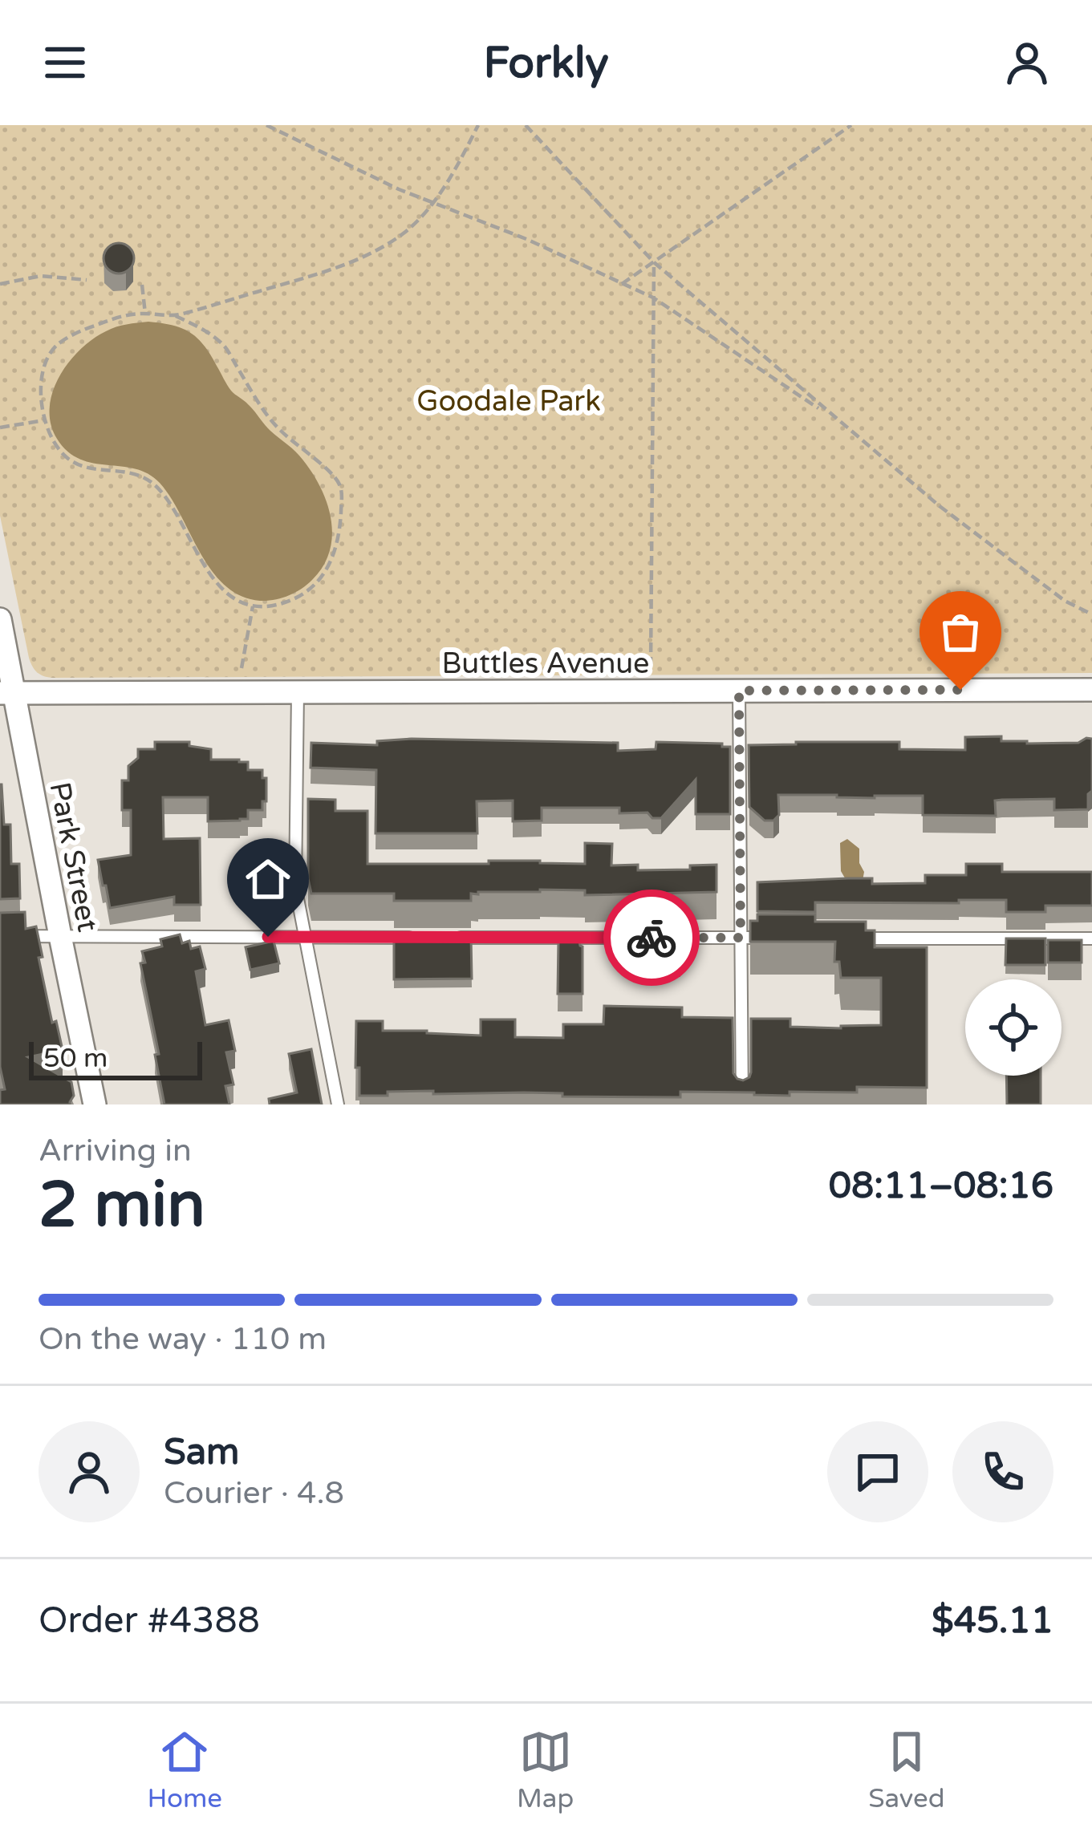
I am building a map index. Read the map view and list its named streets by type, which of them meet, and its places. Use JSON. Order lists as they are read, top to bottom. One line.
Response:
{"streets":{"street":["Buttles Avenue","Park Street"]},"crossings":[["Buttles Avenue","Park Street"]],"parks":["Goodale Park"],"scale_bar":"50 m","page":{"header":"Forkly","scale":"50 m","heading":["2 min","Arriving in","08:11–08:16"],"panel":["Sam","Courier · 4.8","Order #4388","$45.11"],"bar":"On the way · 110 m","tabs":["Home","Map","Saved"]}}
